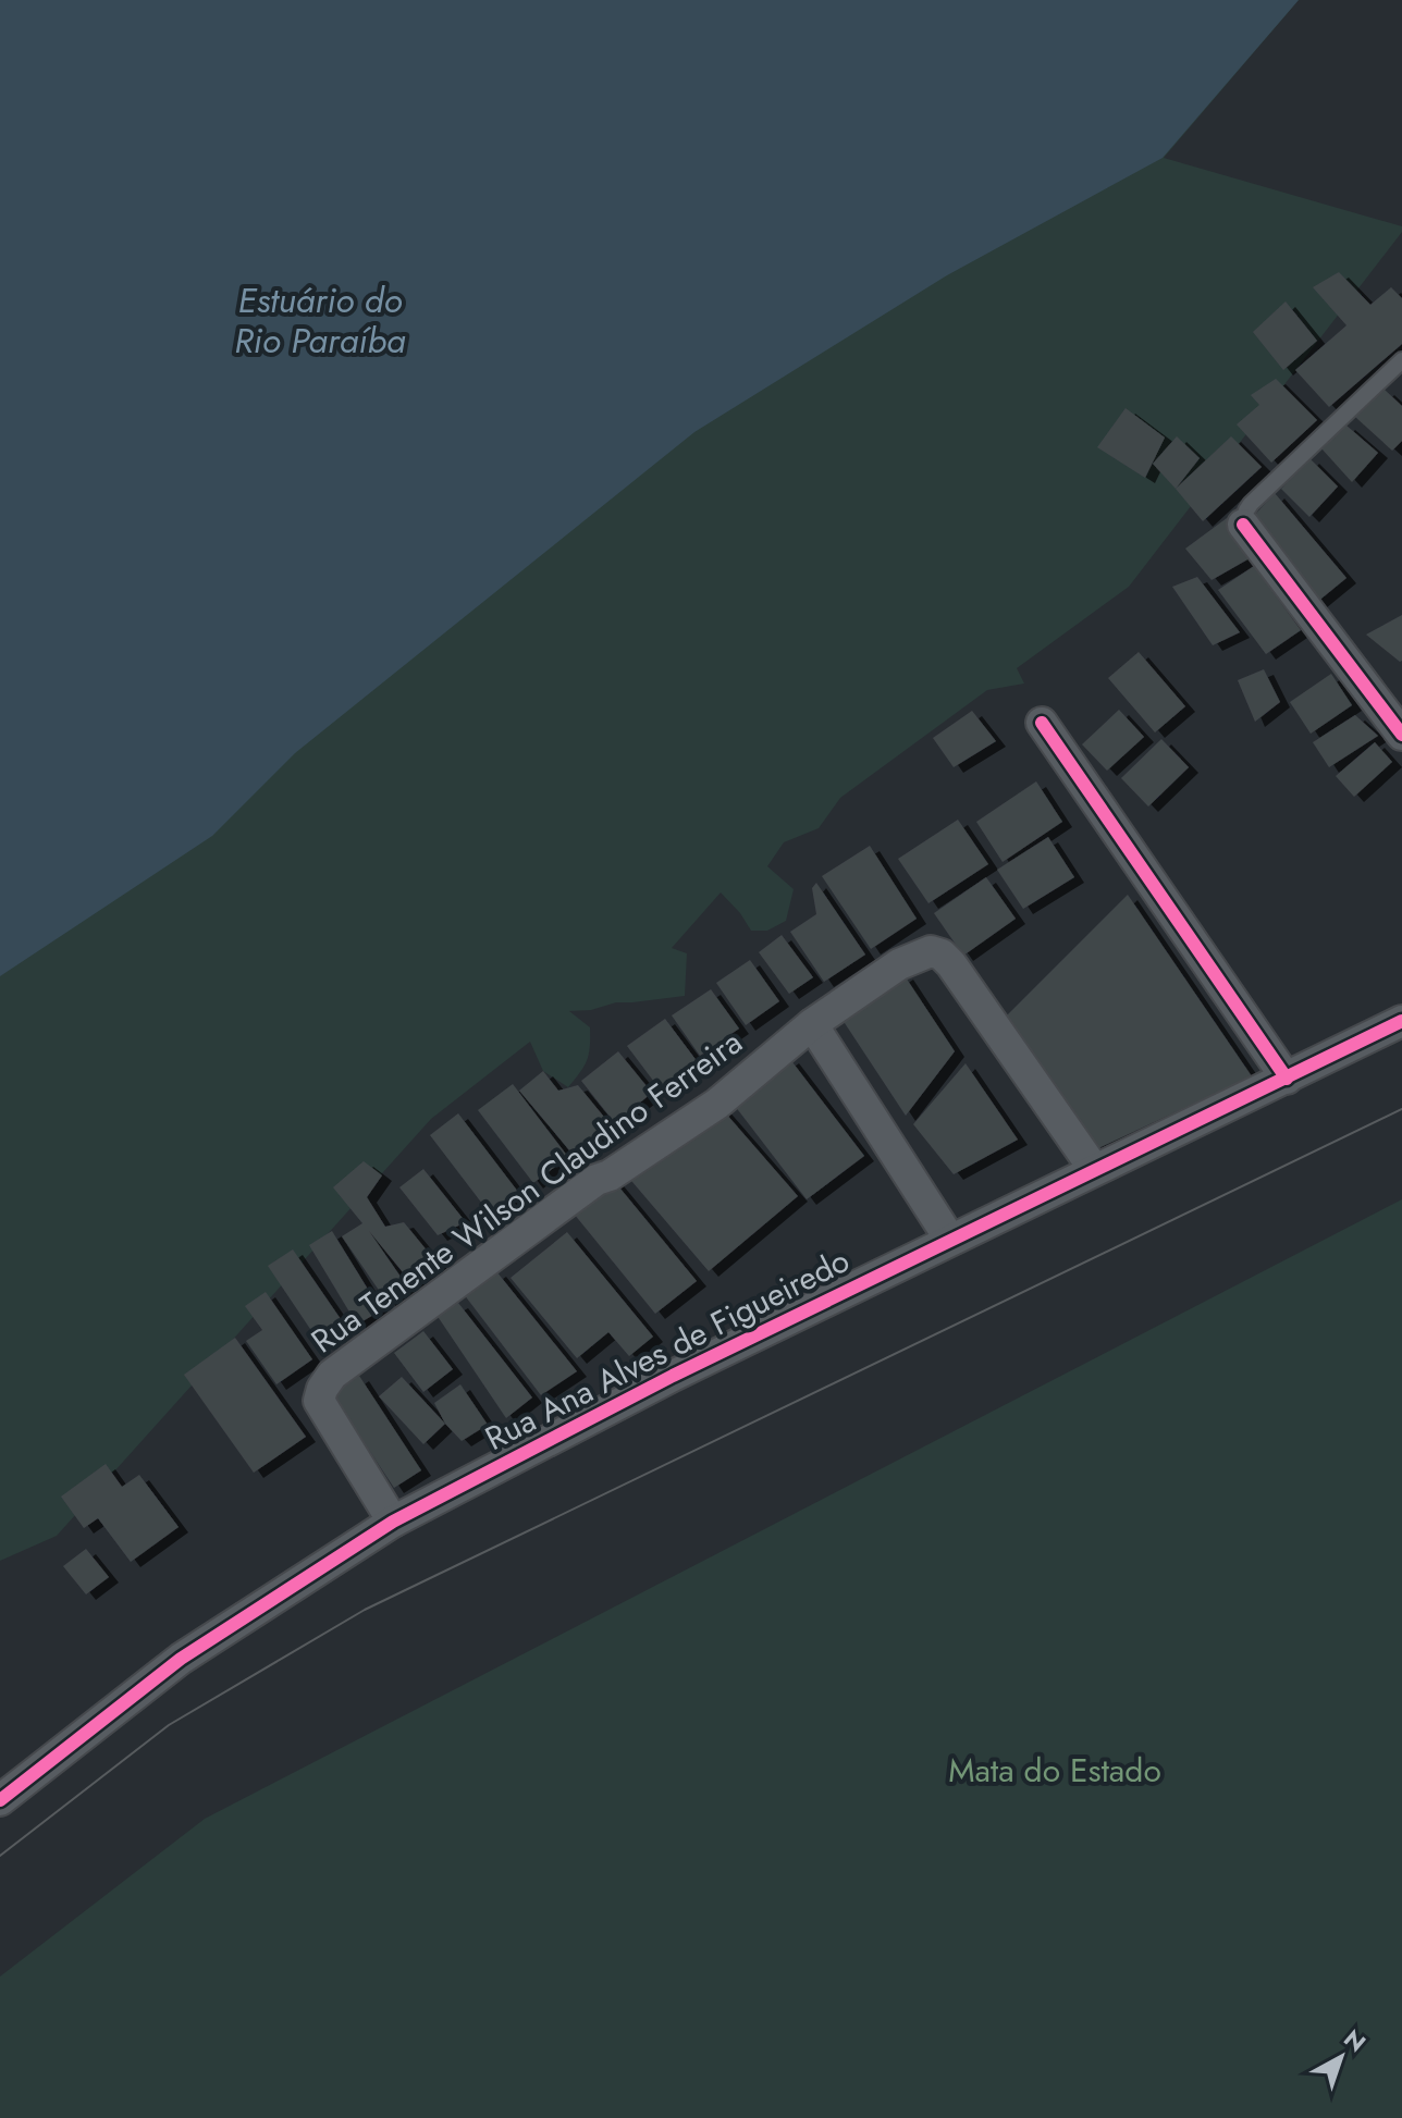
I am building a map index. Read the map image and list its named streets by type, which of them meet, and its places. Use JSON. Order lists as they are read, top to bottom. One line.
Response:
{"streets":{"street":["Rua Tenente Wilson Claudino Ferreira","Rua Ana Alves de Figueiredo"]},"crossings":[["Rua Tenente Wilson Claudino Ferreira","Rua Ana Alves de Figueiredo"]],"water":["Estuário do Rio Paraíba"],"parks":["Mata do Estado"],"north":"top right"}
